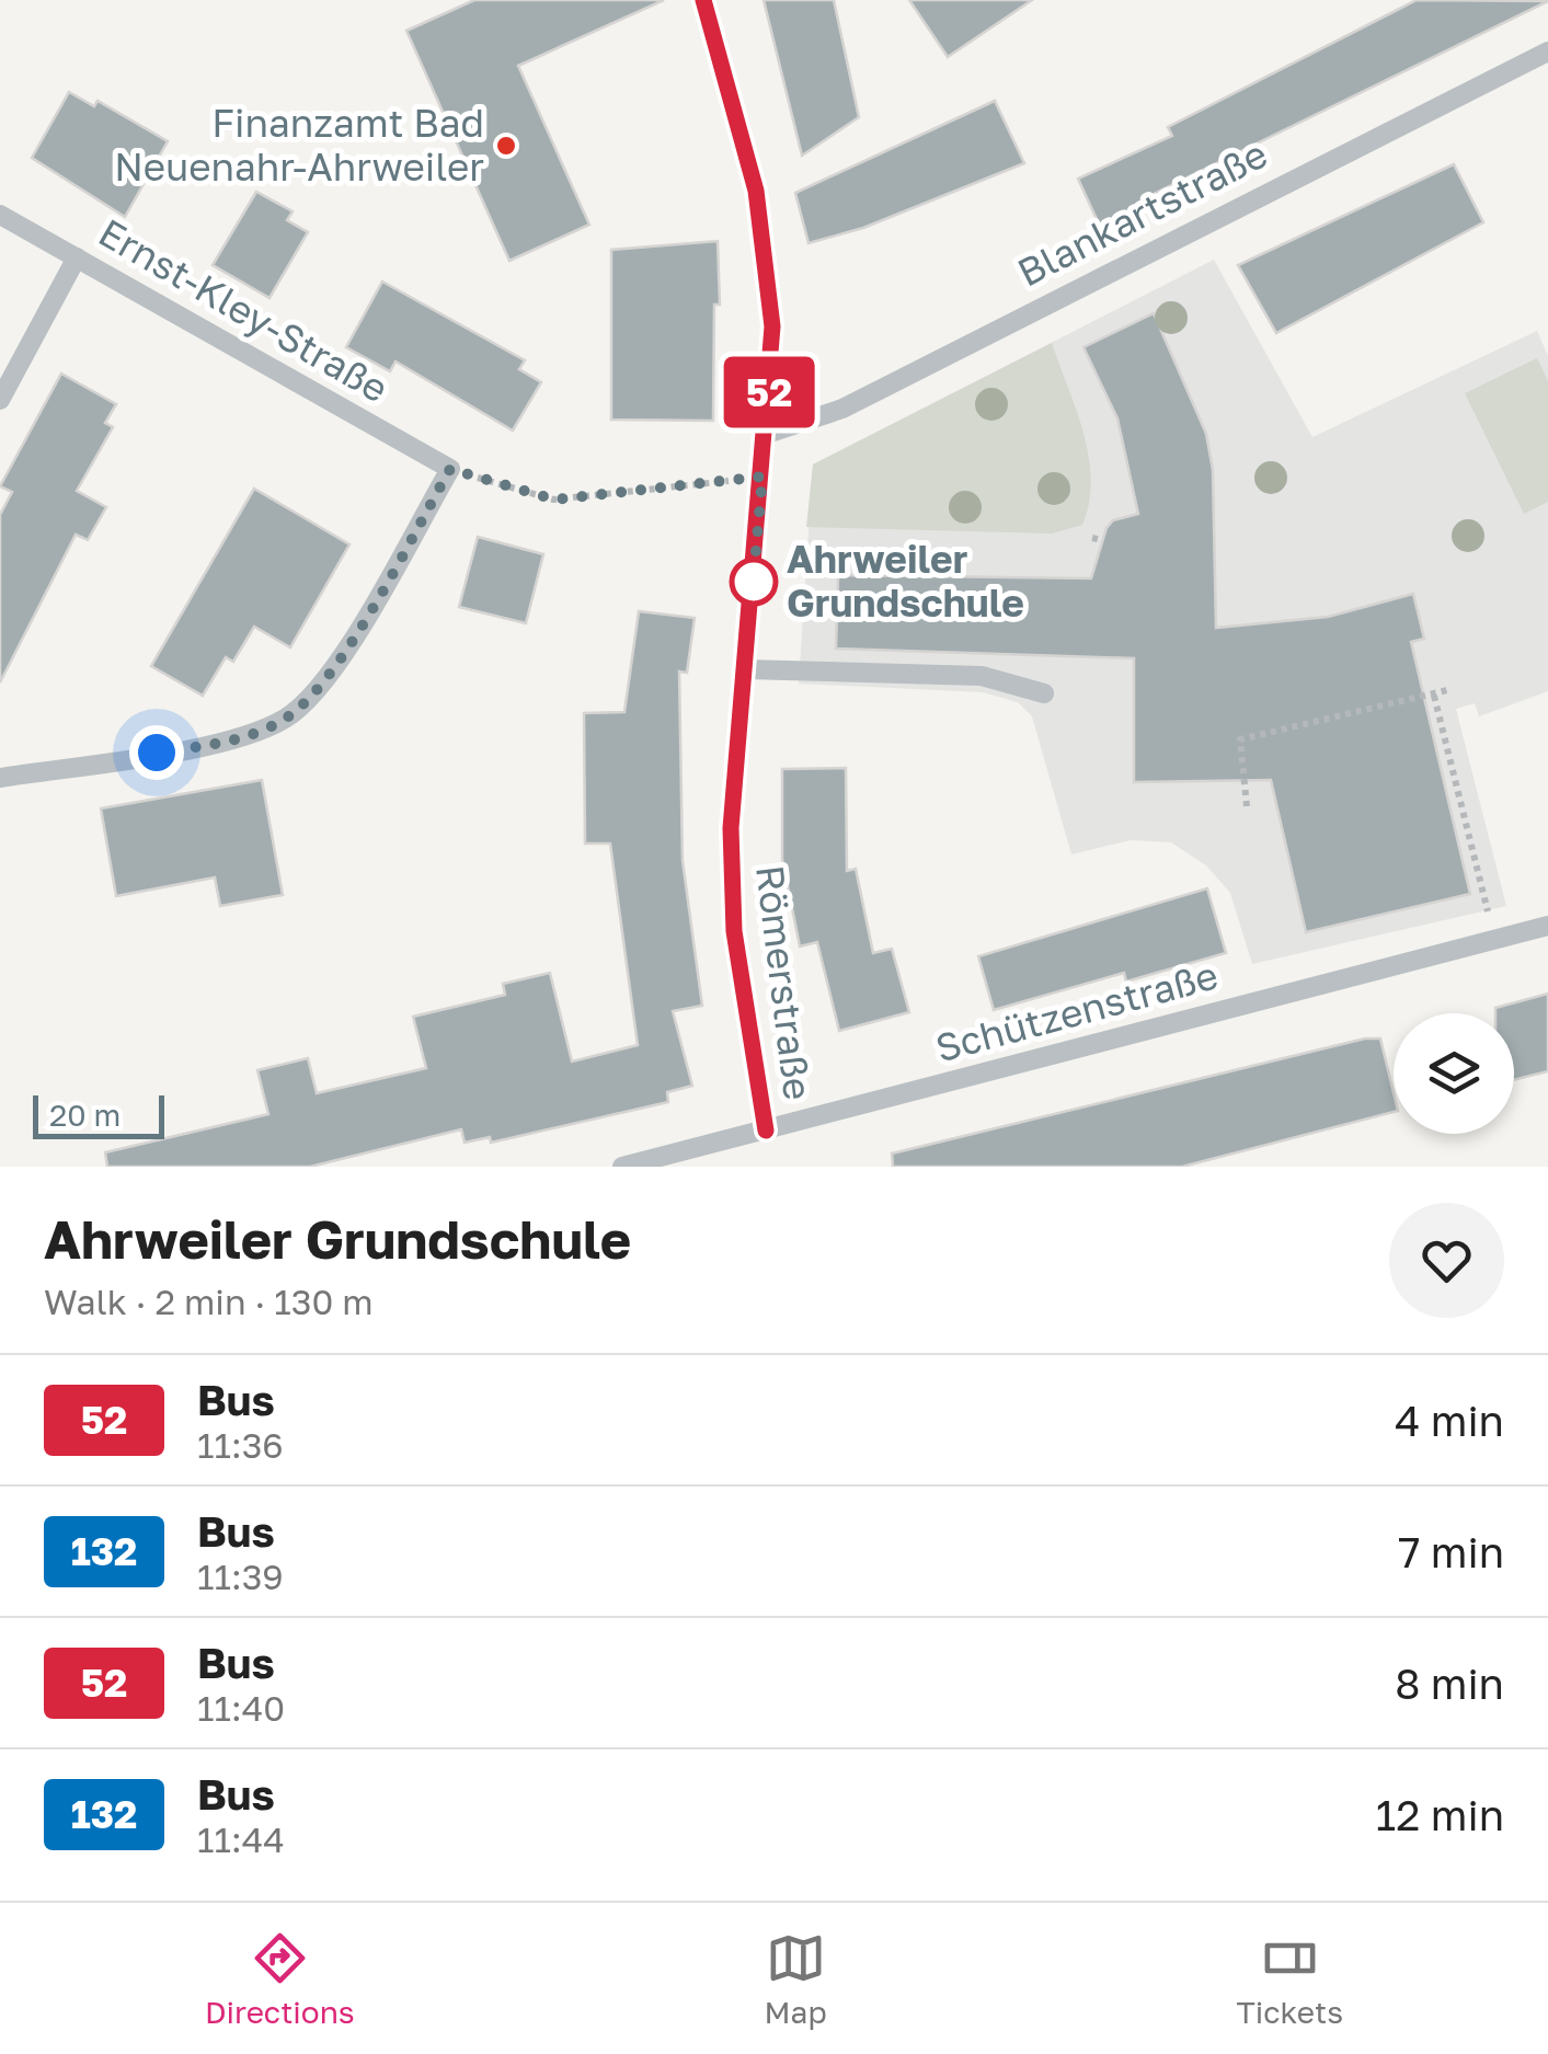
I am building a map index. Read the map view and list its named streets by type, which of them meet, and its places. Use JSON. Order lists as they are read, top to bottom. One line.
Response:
{"streets":{"street":["Blankartstraße","Ernst-Kley-Straße","Römerstraße","Schützenstraße"]},"crossings":[["Blankartstraße","Römerstraße"],["Römerstraße","Schützenstraße"]],"places":["Finanzamt Bad Neuenahr-Ahrweiler","Ahrweiler Grundschule"],"lines":["bus line 52"],"scale_bar":"20 m","page":{"on_map":"52","scale":"20 m","heading":["Ahrweiler Grundschule","Walk · 2 min · 130 m"],"list":[{"mark":"52","name":"Bus","note":"11:36","value":"4 min"},{"mark":"132","name":"Bus","note":"11:39","value":"7 min"},{"mark":"52","name":"Bus","note":"11:40","value":"8 min"},{"mark":"132","name":"Bus","note":"11:44","value":"12 min"}],"tabs":["Directions","Map","Tickets"]}}
